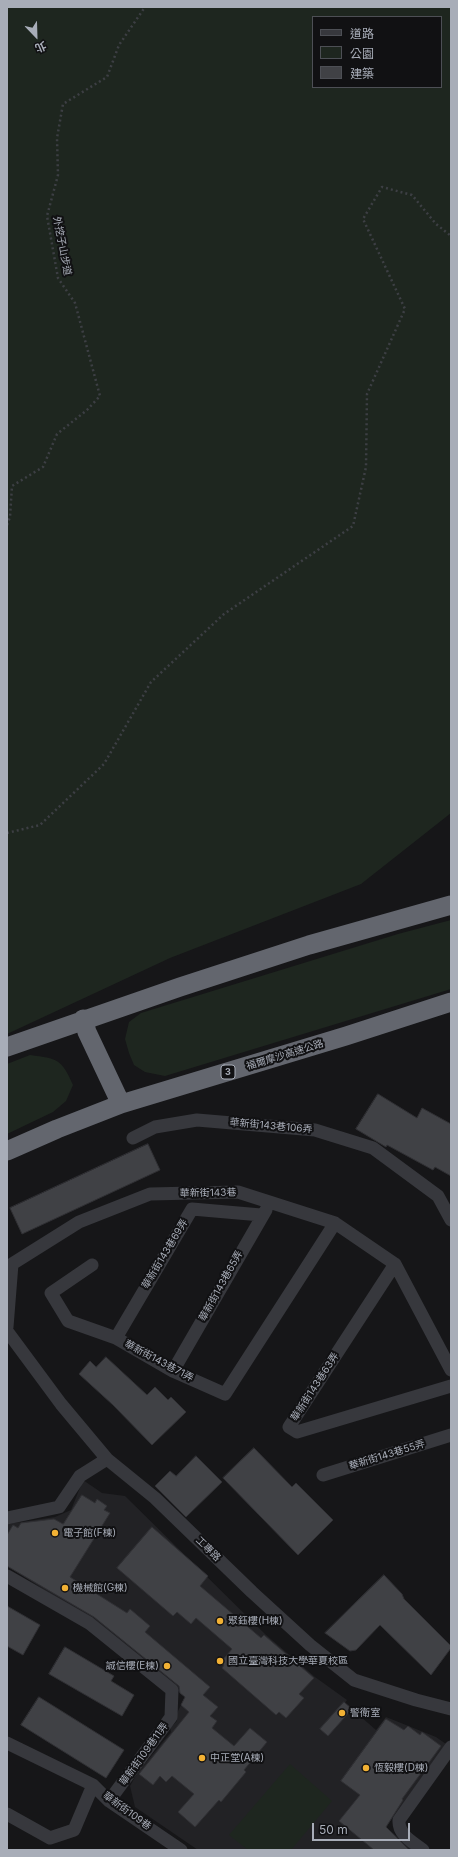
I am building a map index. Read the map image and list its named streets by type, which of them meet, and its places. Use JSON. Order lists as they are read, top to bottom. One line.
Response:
{"streets":{"highway":["福爾摩沙高速公路","3"],"street":["華新街143巷106弄","華新街143巷","華新街143巷69弄","華新街143巷65弄","華新街143巷71弄","華新街143巷63弄","華新街143巷55弄","工專路","華新街109巷11弄","華新街109巷"],"path":["外挖子山步道"]},"crossings":[["華新街143巷","華新街143巷65弄"],["華新街143巷","華新街143巷71弄"],["華新街143巷","華新街143巷63弄"],["華新街143巷69弄","華新街143巷65弄"],["華新街143巷69弄","華新街143巷71弄"],["華新街143巷65弄","華新街143巷71弄"],["華新街109巷11弄","華新街109巷"]],"places":["電子館(F棟)","機械館(G棟)","聚鈺樓(H棟)","國立臺灣科技大學華夏校區","誠信樓(E棟)","警衛室","中正堂(A棟)","恆毅樓(D棟)"],"legend":["道路","公園","建築"],"scale_bar":"50 m","north":"bottom right"}
